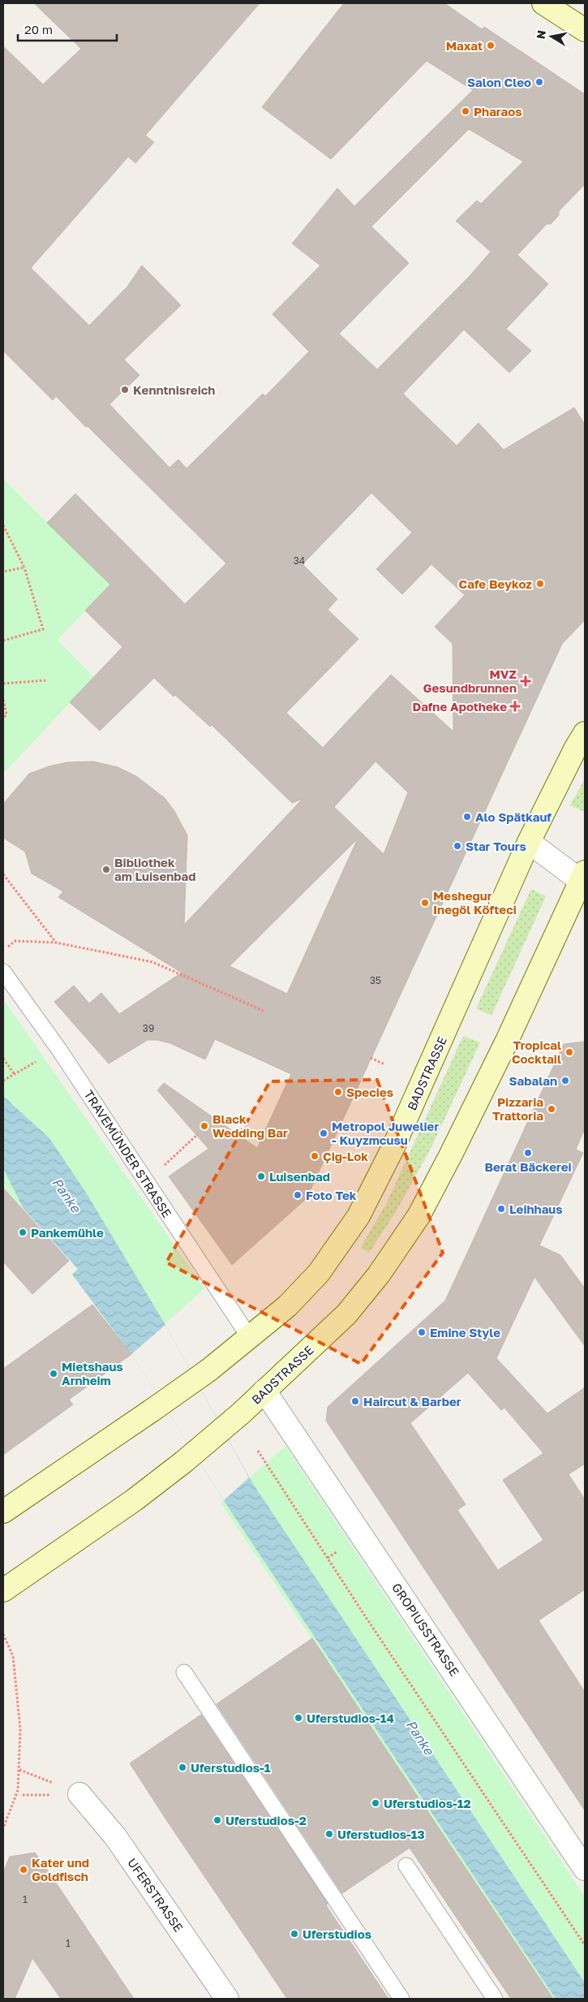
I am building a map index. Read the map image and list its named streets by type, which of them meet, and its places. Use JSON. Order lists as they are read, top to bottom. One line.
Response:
{"streets":{"main road":["BADSTRASSE"],"street":["GROPIUSSTRASSE","UFERSTRASSE"],"lane":["TRAVEMÜNDER STRASSE"]},"crossings":[["BADSTRASSE","TRAVEMÜNDER STRASSE"],["BADSTRASSE","GROPIUSSTRASSE"]],"water":["Panke"],"places":{"other":["Maxat","Salon Cleo","Pharaos","Kenntnisreich","Cafe Beykoz","Alo Spätkauf","Star Tours","Bibliothek am Luisenbad","Meshegur Inegöl Köfteci","Tropical Cocktail","Sabalan","Species","Pizzaria Trattoria","Black Wedding Bar","Metropol Juwelier - Kuyzmcusu","Berat Bäckerei","Çiğ-Lok","Luisenbad","Foto Tek","Leihhaus","Pankemühle","Emine Style","Mietshaus Arnheim","Haircut & Barber","Uferstudios-14","Uferstudios-1","Uferstudios-12","Uferstudios-2","Uferstudios-13","Kater und Goldfisch","Uferstudios"],"health":["MVZ Gesundbrunnen","Dafne Apotheke"]},"house_numbers":["34","35","39","1","1"],"scale_bar":"20 m","north":"left"}
